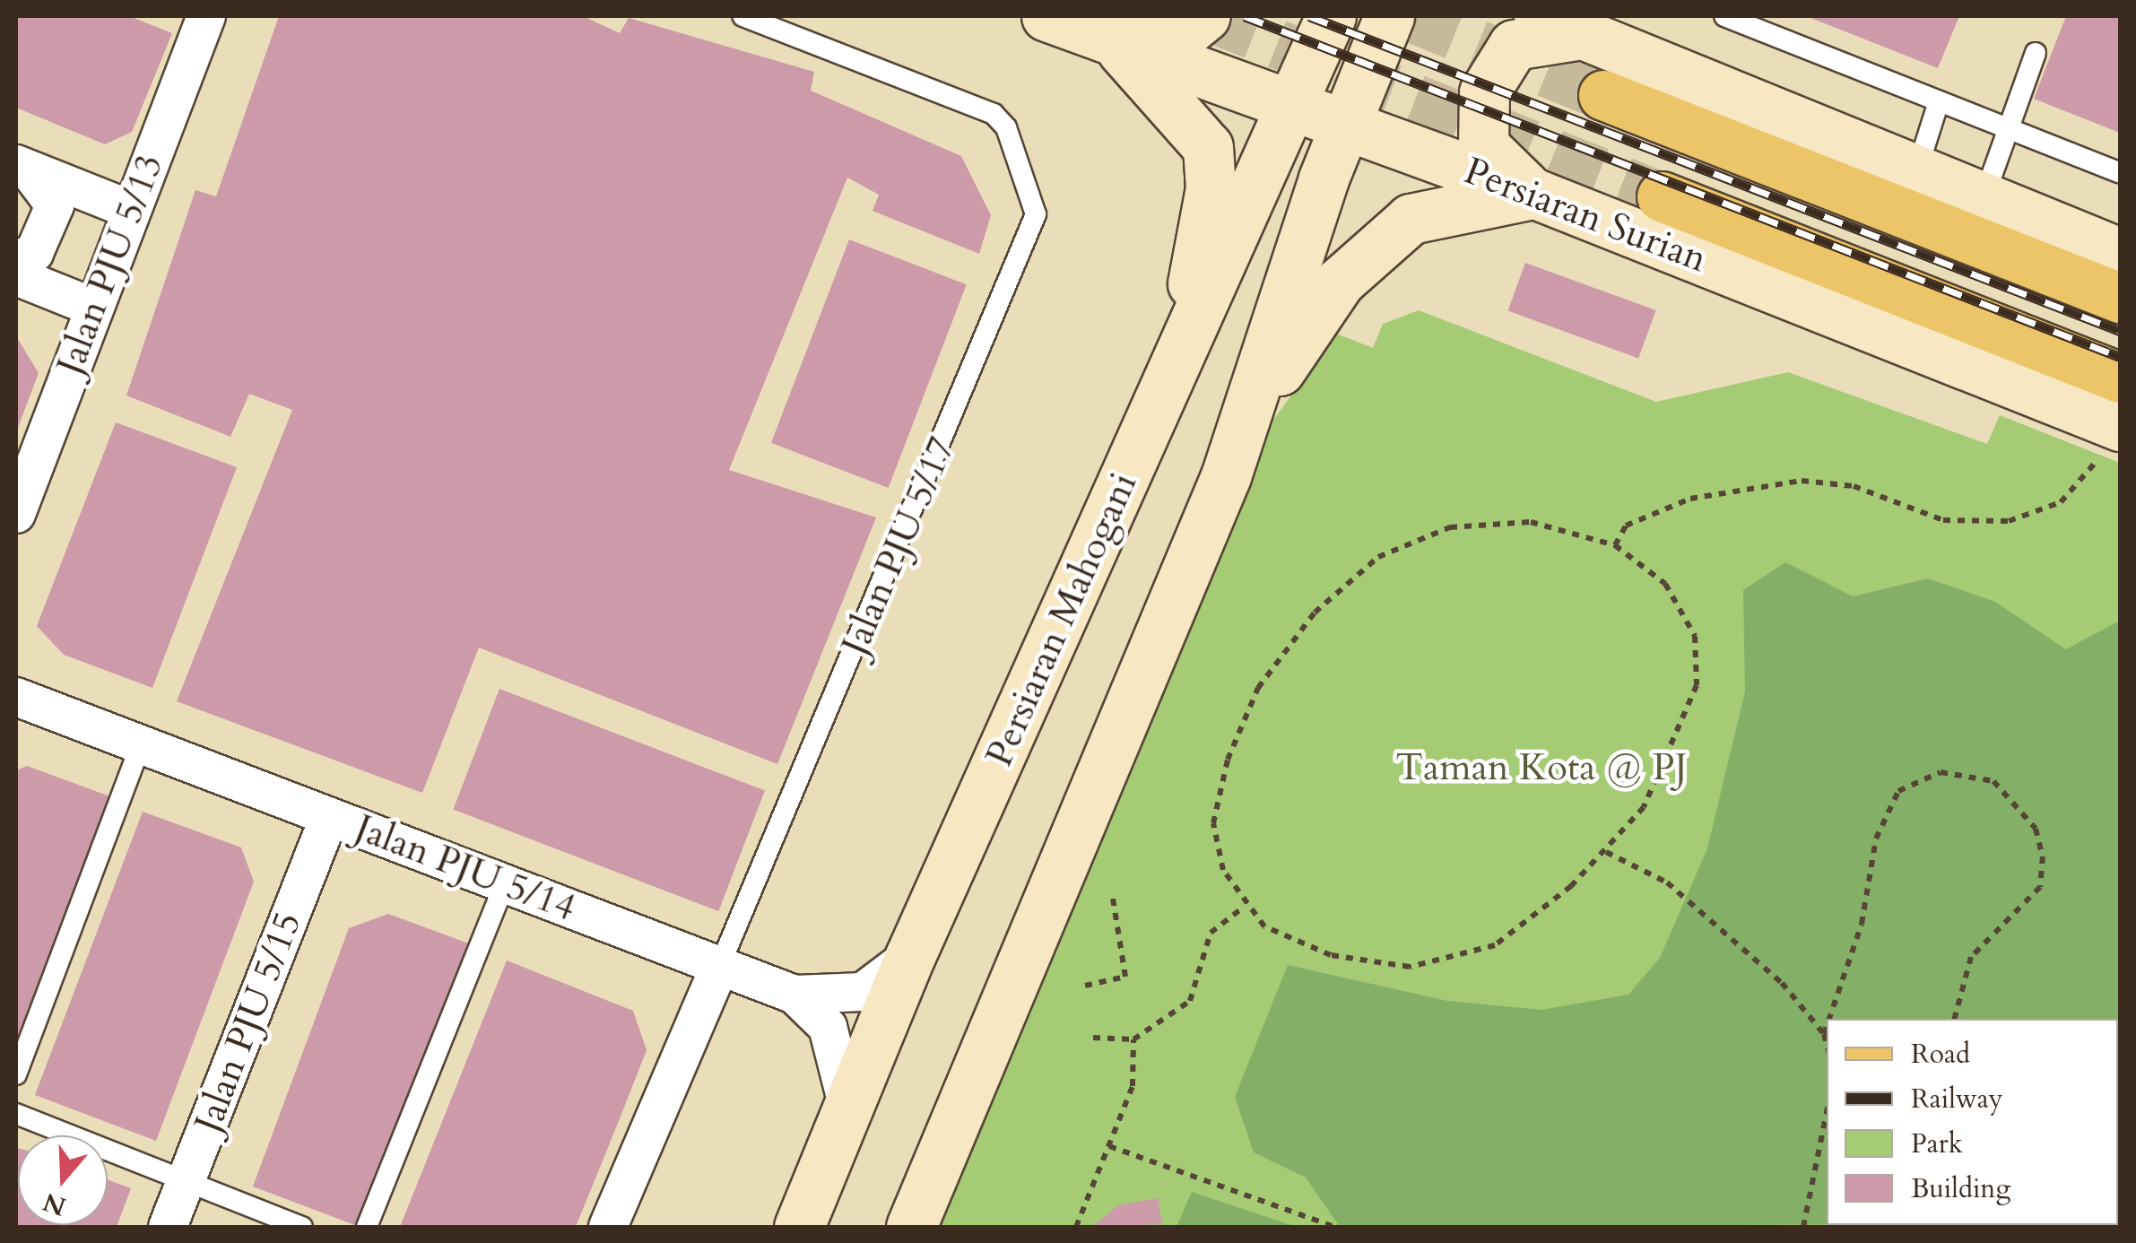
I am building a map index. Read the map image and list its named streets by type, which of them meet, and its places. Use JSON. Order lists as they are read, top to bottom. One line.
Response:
{"streets":{"main road":["Persiaran Surian","Persiaran Mahogani"],"street":["Jalan PJU 5/13","Jalan PJU 5/17","Jalan PJU 5/14","Jalan PJU 5/15"]},"crossings":[["Persiaran Surian","Persiaran Mahogani"],["Jalan PJU 5/17","Jalan PJU 5/14"],["Persiaran Mahogani","Jalan PJU 5/14"],["Jalan PJU 5/14","Jalan PJU 5/15"]],"parks":["Taman Kota @ PJ"],"legend":["Road","Railway","Park","Building"],"north":"bottom"}
